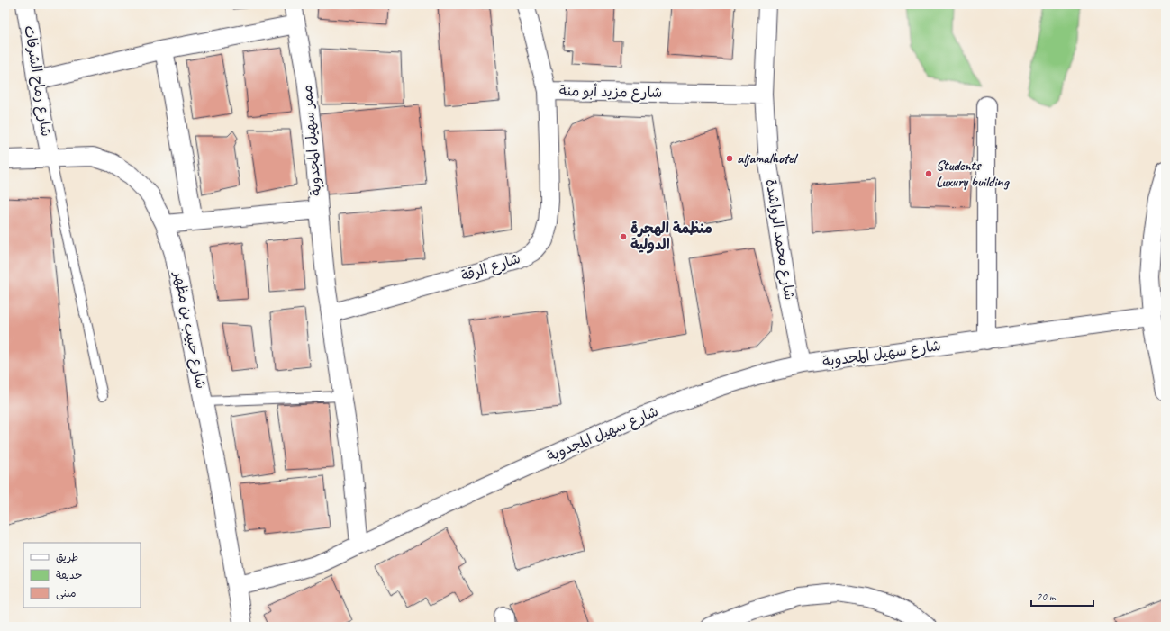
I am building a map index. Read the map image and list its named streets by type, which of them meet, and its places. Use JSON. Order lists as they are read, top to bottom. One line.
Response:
{"streets":{"street":["شارع رماح الشرفات","شارع مزيد أبو منة","ممر سهيل المجدوبة","شارع محمد الرواشدة","شارع الرقة","شارع حبيب بن مظهر","شارع سهيل المجدوبة"]},"crossings":[["شارع رماح الشرفات","شارع حبيب بن مظهر"],["شارع مزيد أبو منة","شارع محمد الرواشدة"],["شارع مزيد أبو منة","شارع الرقة"],["ممر سهيل المجدوبة","شارع حبيب بن مظهر"],["شارع محمد الرواشدة","شارع سهيل المجدوبة"],["شارع حبيب بن مظهر","شارع سهيل المجدوبة"]],"places":["aljamalhotel","Students Luxury building","منظمة الهجرة الدولية"],"legend":["طريق","حديقة","مبنى"],"scale_bar":"20 m"}
